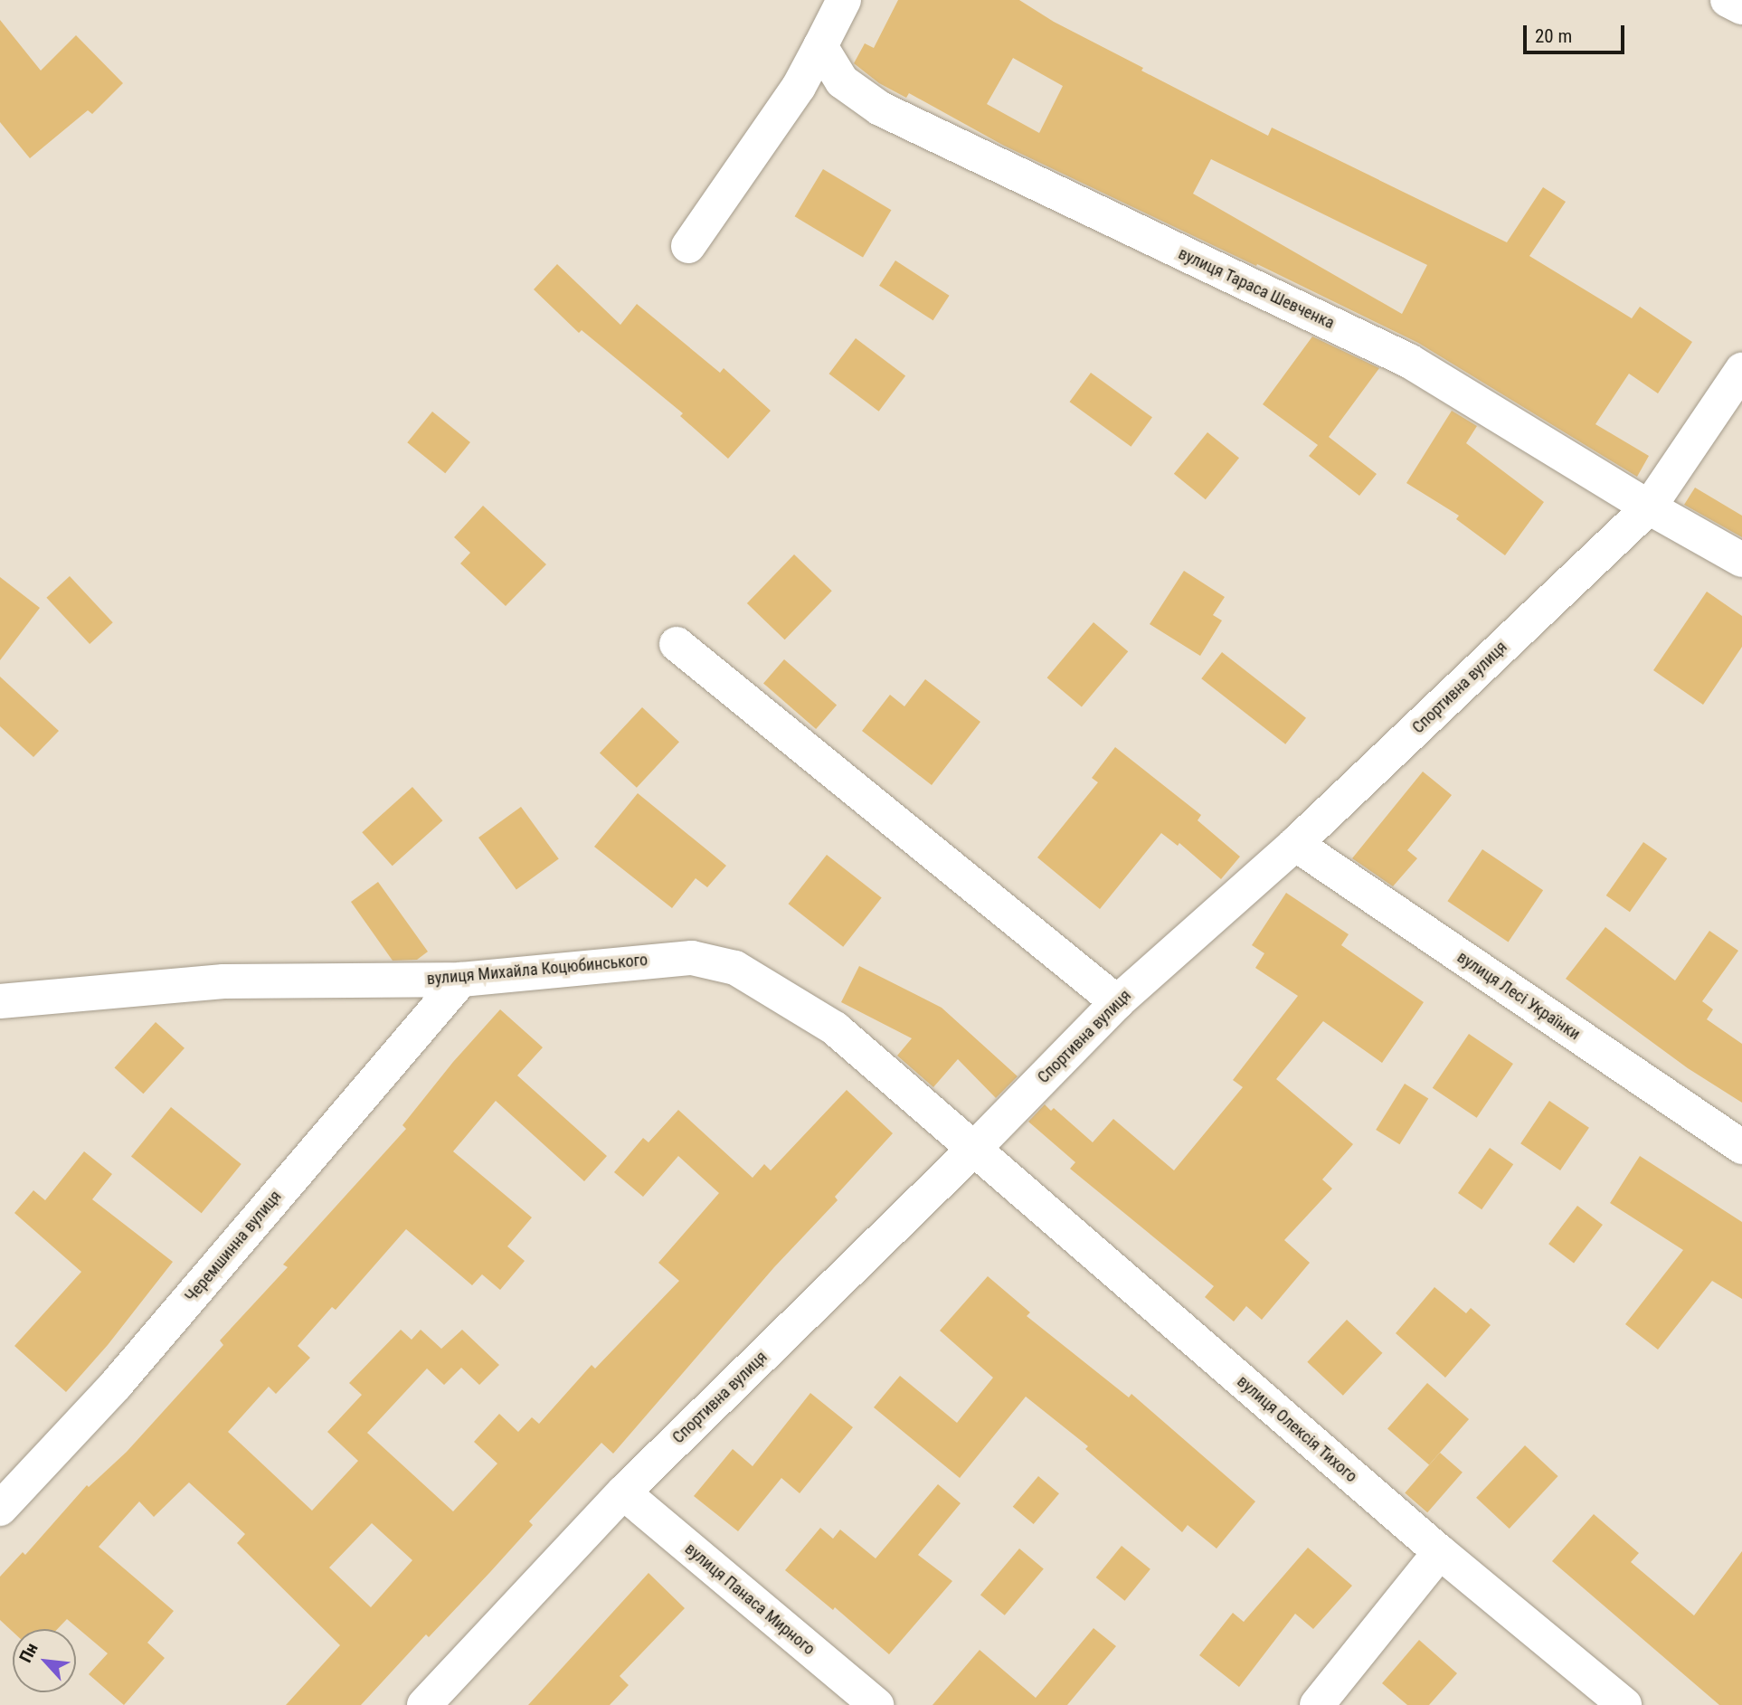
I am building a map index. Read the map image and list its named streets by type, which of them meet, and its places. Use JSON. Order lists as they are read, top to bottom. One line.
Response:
{"streets":{"street":["вулиця Тараса Шевченка","Спортивна вулиця","вулиця Михайла Коцюбинського","вулиця Лесі Українки","Черемшинна вулиця","вулиця Олексія Тихого","вулиця Панаса Мирного"]},"crossings":[["вулиця Тараса Шевченка","Спортивна вулиця"],["Спортивна вулиця","вулиця Михайла Коцюбинського"],["Спортивна вулиця","вулиця Лесі Українки"],["Спортивна вулиця","вулиця Олексія Тихого"],["Спортивна вулиця","вулиця Панаса Мирного"],["вулиця Михайла Коцюбинського","Черемшинна вулиця"],["вулиця Михайла Коцюбинського","вулиця Олексія Тихого"]],"scale_bar":"20 m","north":"top left"}
